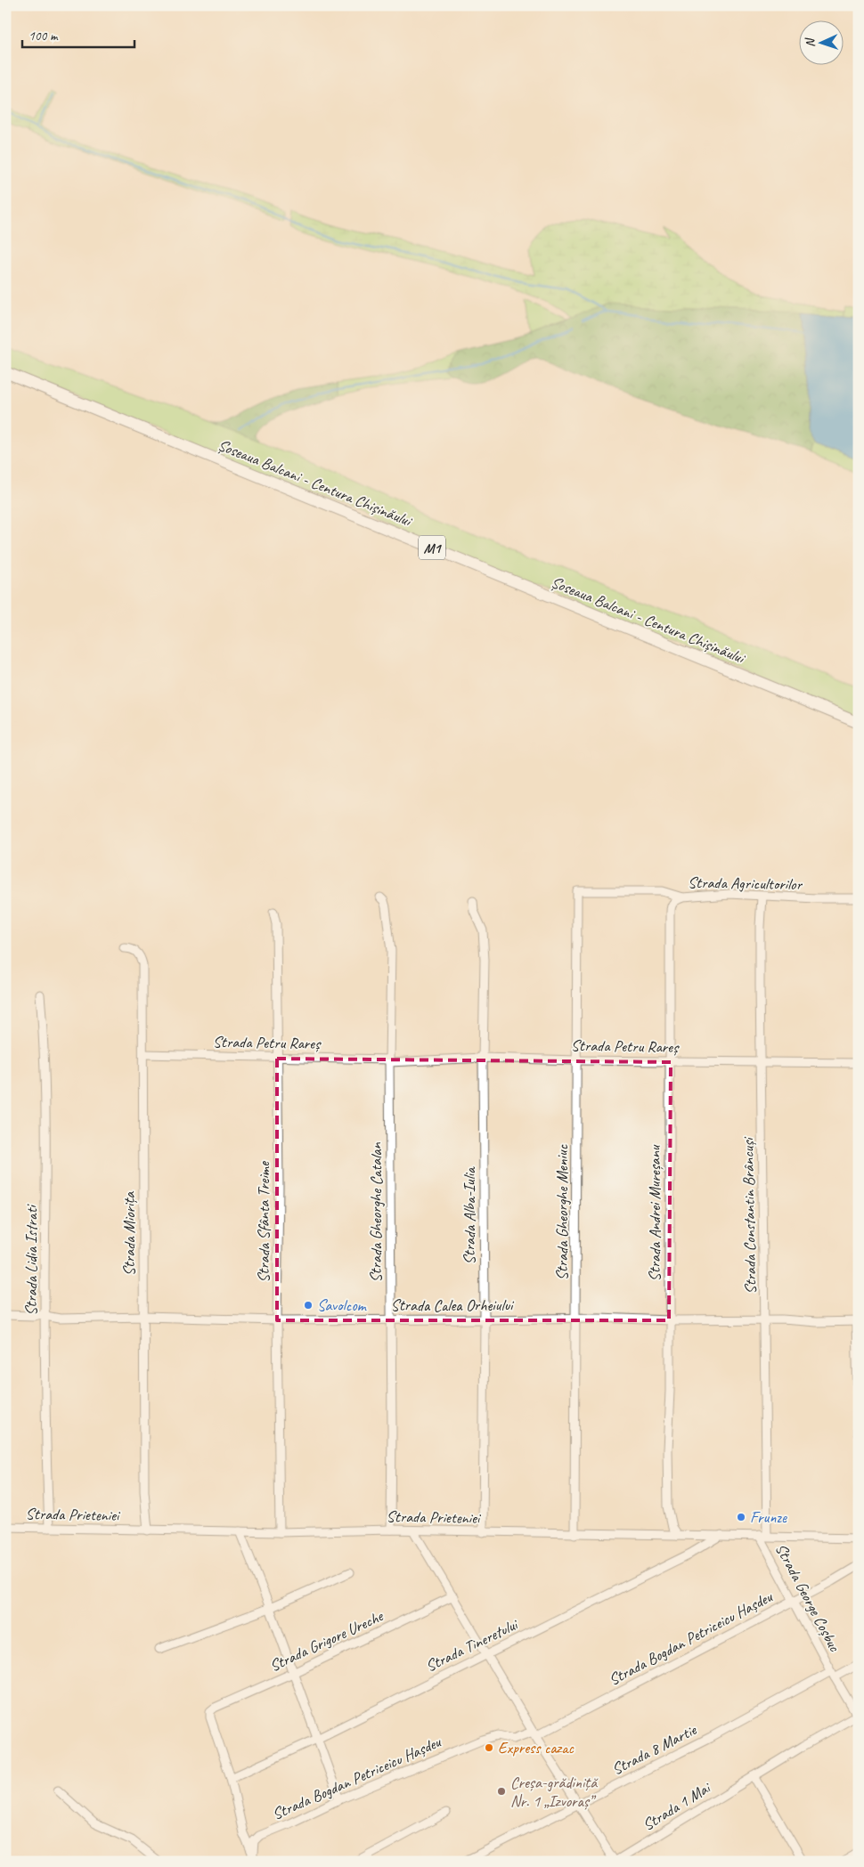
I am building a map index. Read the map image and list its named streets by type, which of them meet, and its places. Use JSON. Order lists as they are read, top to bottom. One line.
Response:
{"streets":{"highway":["Șoseaua Balcani - Centura Chișinăului","M1"],"street":["Strada Agricultorilor","Strada Petru Rareș","Strada Gheorghe Catalan","Strada Gheorghe Meniuc","Strada Andrei Mureșanu","Strada Alba-Iulia","Strada Constantin Brâncuși","Strada Sfânta Treime","Strada Miorița","Strada Lidia Istrati","Strada Calea Orheiului","Strada Prieteniei","Strada George Coșbuc","Strada Bogdan Petriceicu Hașdeu","Strada Grigore Ureche","Strada Tineretului","Strada 8 Martie","Strada 1 Mai"]},"crossings":[["Strada Agricultorilor","Strada Gheorghe Meniuc"],["Strada Agricultorilor","Strada Andrei Mureșanu"],["Strada Agricultorilor","Strada Constantin Brâncuși"],["Strada Petru Rareș","Strada Gheorghe Catalan"],["Strada Petru Rareș","Strada Gheorghe Meniuc"],["Strada Petru Rareș","Strada Andrei Mureșanu"],["Strada Petru Rareș","Strada Alba-Iulia"],["Strada Petru Rareș","Strada Constantin Brâncuși"],["Strada Petru Rareș","Strada Sfânta Treime"],["Strada Petru Rareș","Strada Miorița"],["Strada Gheorghe Catalan","Strada Calea Orheiului"],["Strada Gheorghe Catalan","Strada Prieteniei"],["Strada Gheorghe Meniuc","Strada Calea Orheiului"],["Strada Gheorghe Meniuc","Strada Prieteniei"],["Strada Andrei Mureșanu","Strada Calea Orheiului"],["Strada Andrei Mureșanu","Strada Prieteniei"],["Strada Alba-Iulia","Strada Calea Orheiului"],["Strada Alba-Iulia","Strada Prieteniei"],["Strada Constantin Brâncuși","Strada Calea Orheiului"],["Strada Constantin Brâncuși","Strada Prieteniei"],["Strada Constantin Brâncuși","Strada George Coșbuc"],["Strada Sfânta Treime","Strada Calea Orheiului"],["Strada Sfânta Treime","Strada Prieteniei"],["Strada Miorița","Strada Calea Orheiului"],["Strada Miorița","Strada Prieteniei"],["Strada Lidia Istrati","Strada Calea Orheiului"],["Strada Lidia Istrati","Strada Prieteniei"],["Strada Prieteniei","Strada George Coșbuc"],["Strada Prieteniei","Strada Tineretului"],["Strada George Coșbuc","Strada Bogdan Petriceicu Hașdeu"],["Strada George Coșbuc","Strada 8 Martie"],["Strada George Coșbuc","Strada 1 Mai"],["Strada Grigore Ureche","Strada Tineretului"]],"places":["Savolcom","Frunze","Express cazac","Creșa-grădiniță Nr. 1 „Izvoraș”"],"scale_bar":"100 m","north":"left"}
